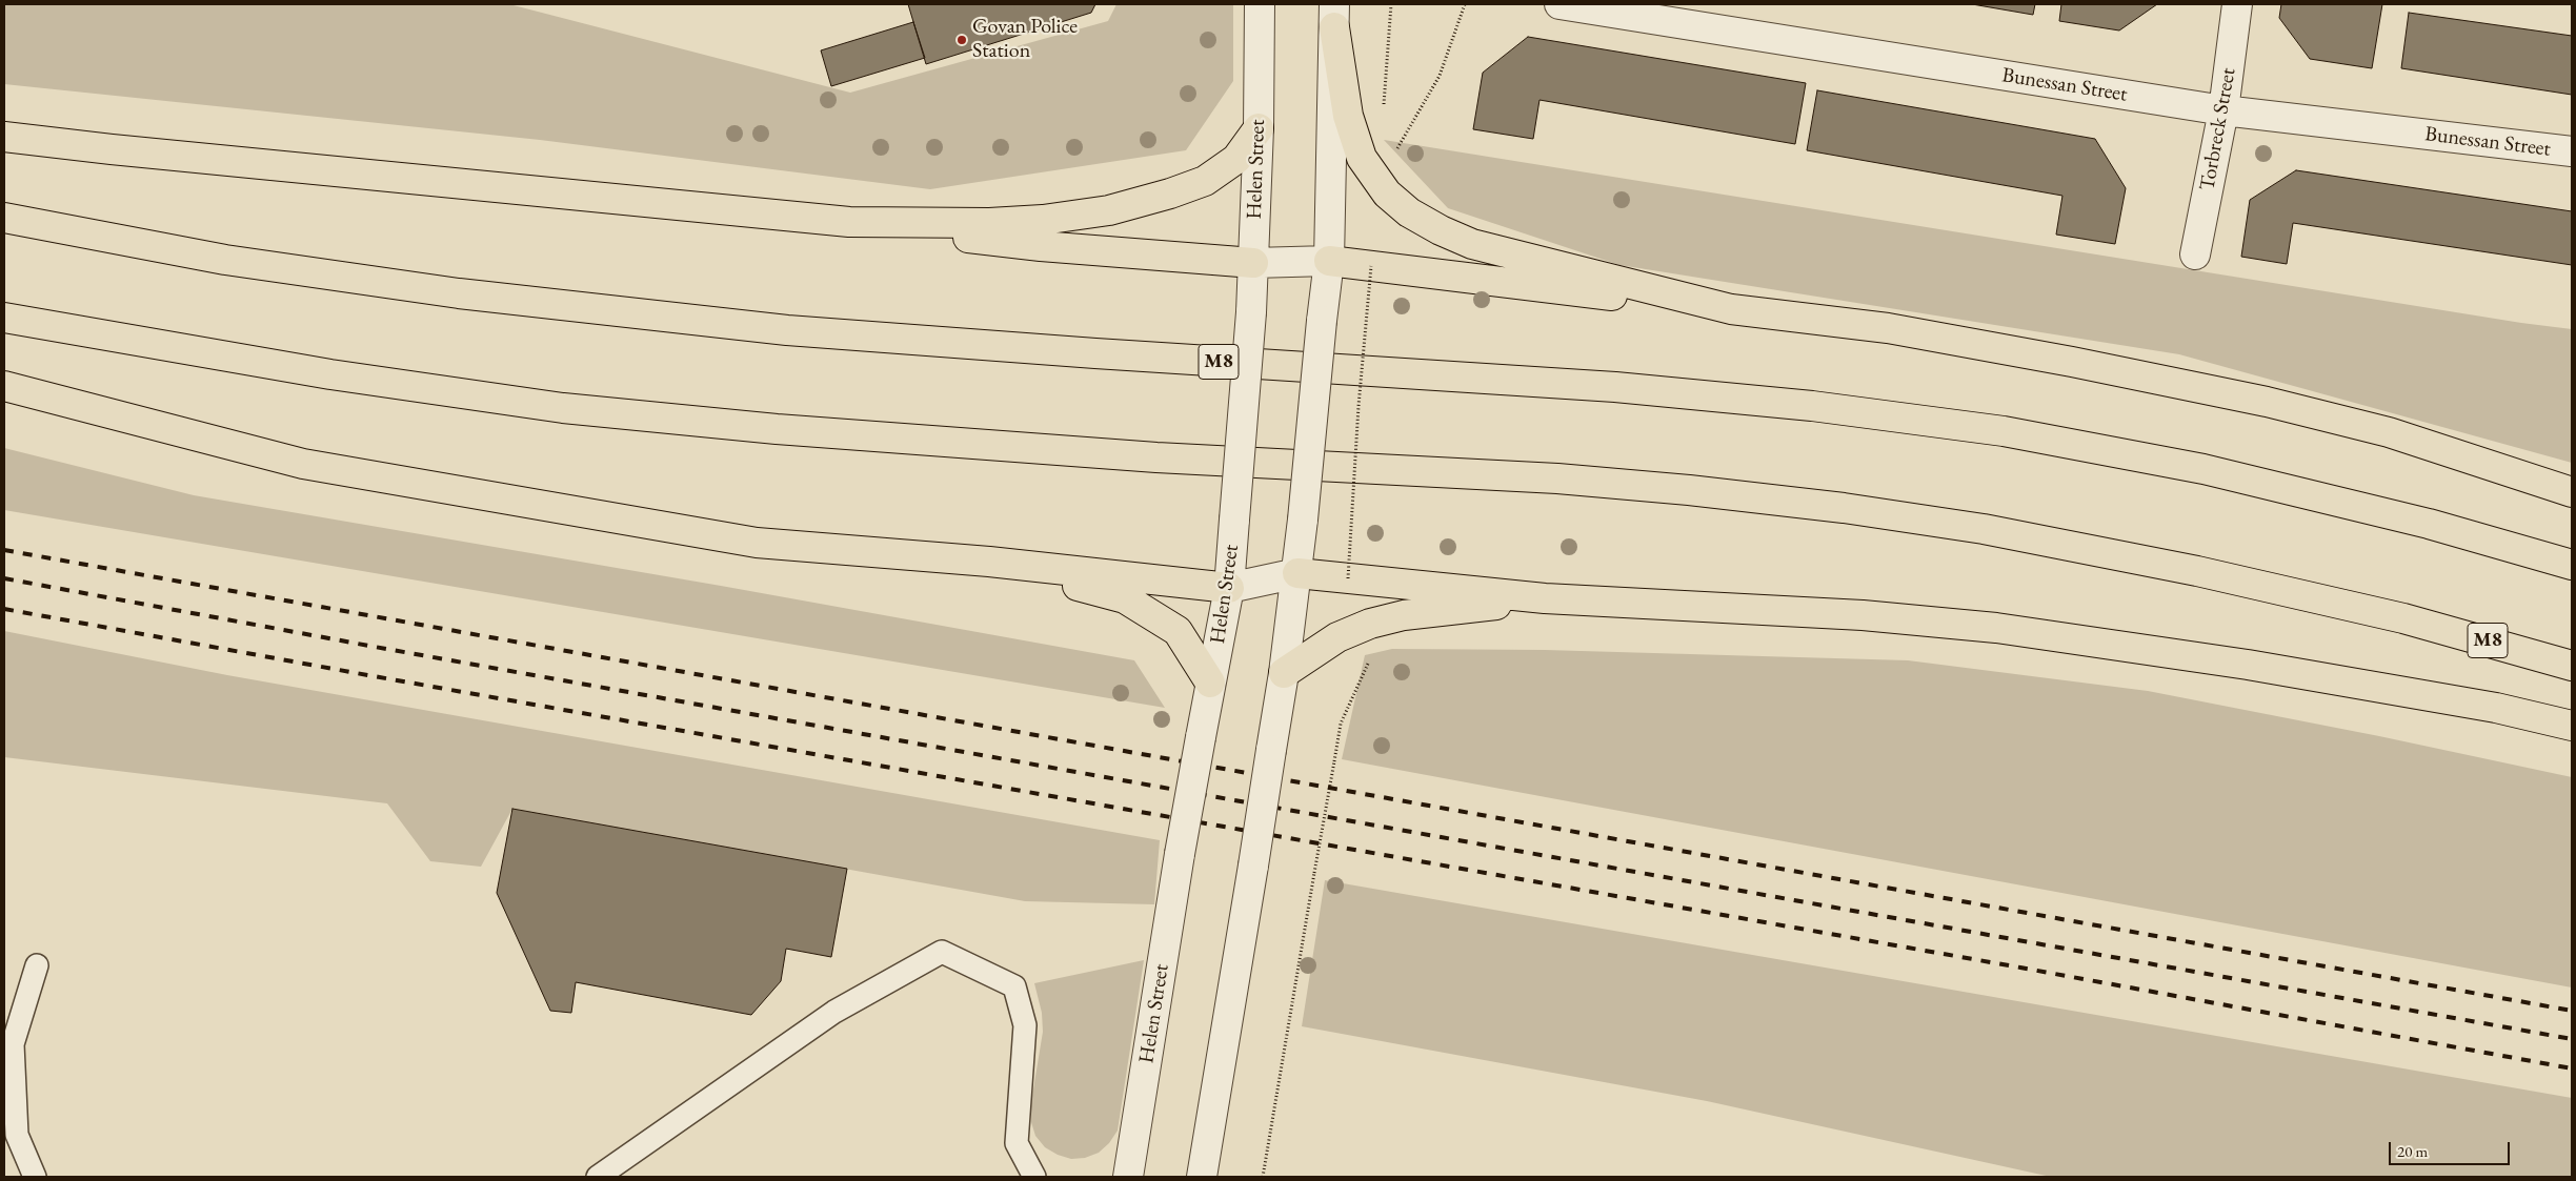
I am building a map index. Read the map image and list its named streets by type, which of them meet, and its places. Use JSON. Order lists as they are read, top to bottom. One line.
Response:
{"streets":{"highway":["M8"],"street":["Bunessan Street","Torbreck Street","Helen Street"]},"crossings":[["Bunessan Street","Torbreck Street"]],"places":["Govan Police Station"],"scale_bar":"20 m"}
